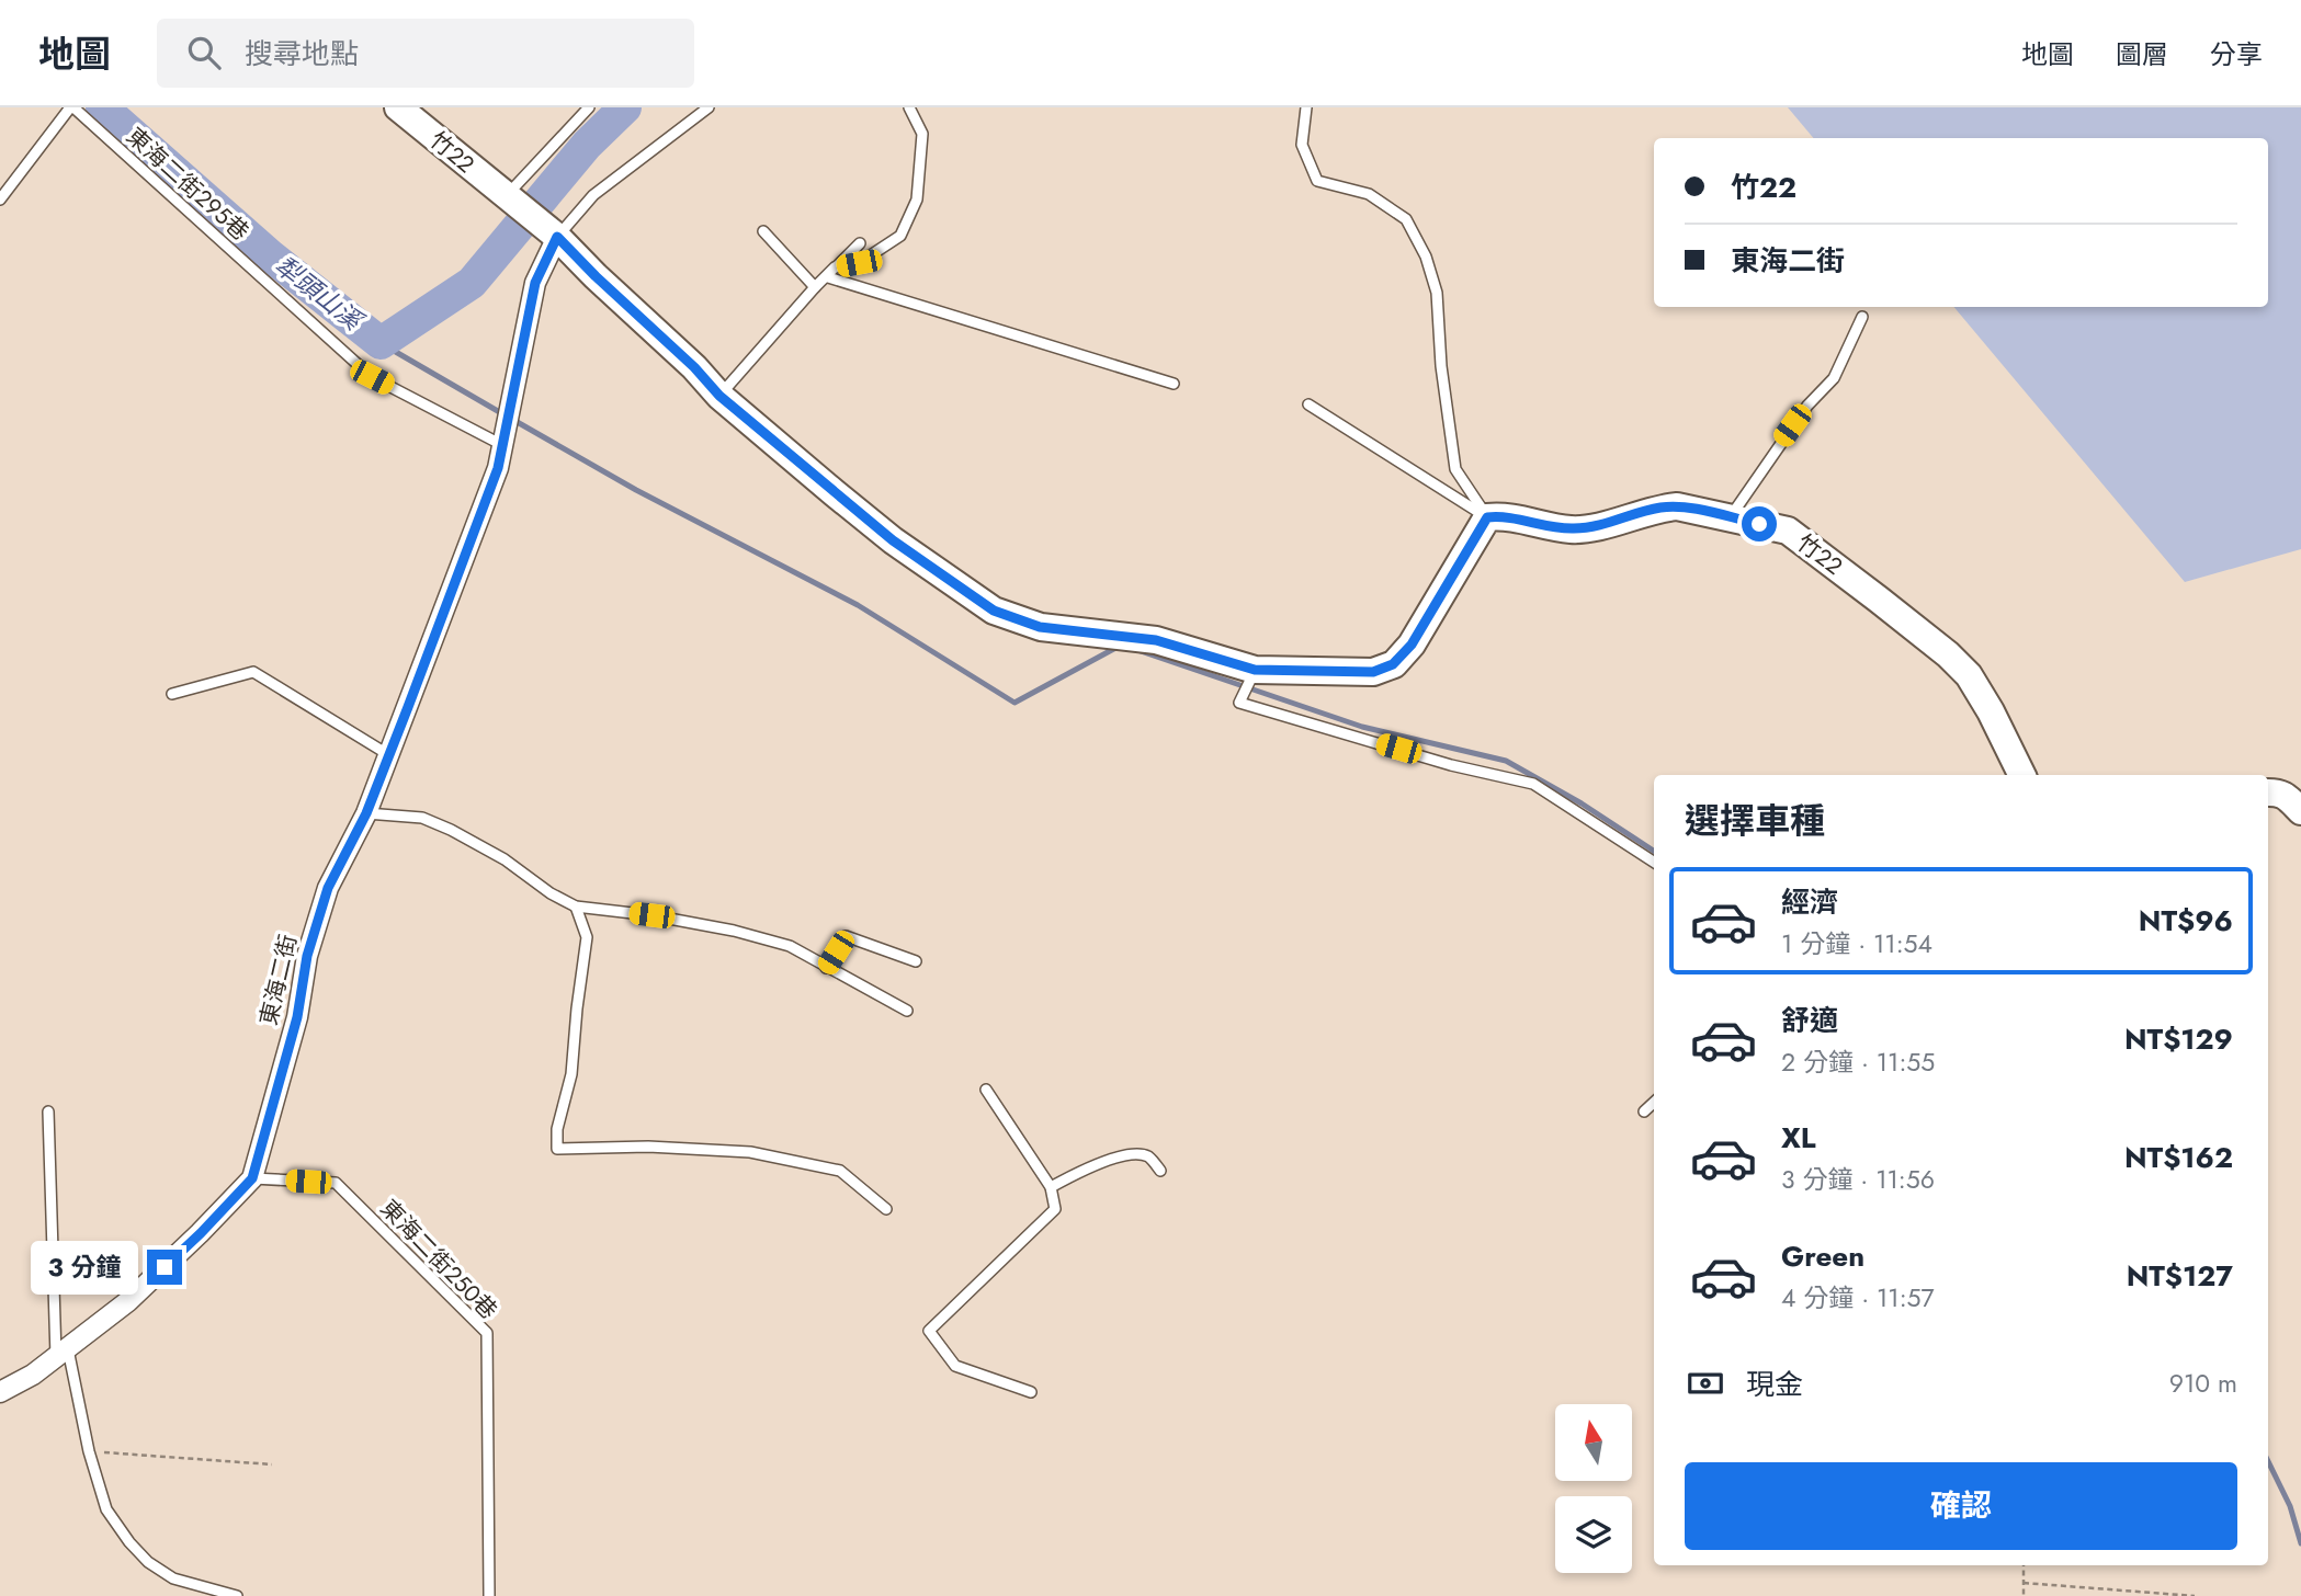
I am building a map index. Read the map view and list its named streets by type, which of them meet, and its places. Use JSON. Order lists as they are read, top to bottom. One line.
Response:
{"streets":{"street":["竹22","東海二街"],"lane":["東海二街295巷","東海二街250巷"]},"crossings":[["竹22","東海二街"],["東海二街295巷","東海二街"],["東海二街","東海二街250巷"]],"water":["犁頭山溪"],"north":"top","page":{"header":"地圖","search":"搜尋地點","nav":["地圖","圖層","分享"],"banner":["竹22","東海二街"],"heading":"選擇車種","list":[{"name":"經濟","note":"1 分鐘 · 11:54","value":"NT$96"},{"name":"舒適","note":"2 分鐘 · 11:55","value":"NT$129"},{"name":"XL","note":"3 分鐘 · 11:56","value":"NT$162"},{"name":"Green","note":"4 分鐘 · 11:57","value":"NT$127"}],"bubble":"3 分鐘","pay":["現金","910 m"],"buttons":"確認"}}
